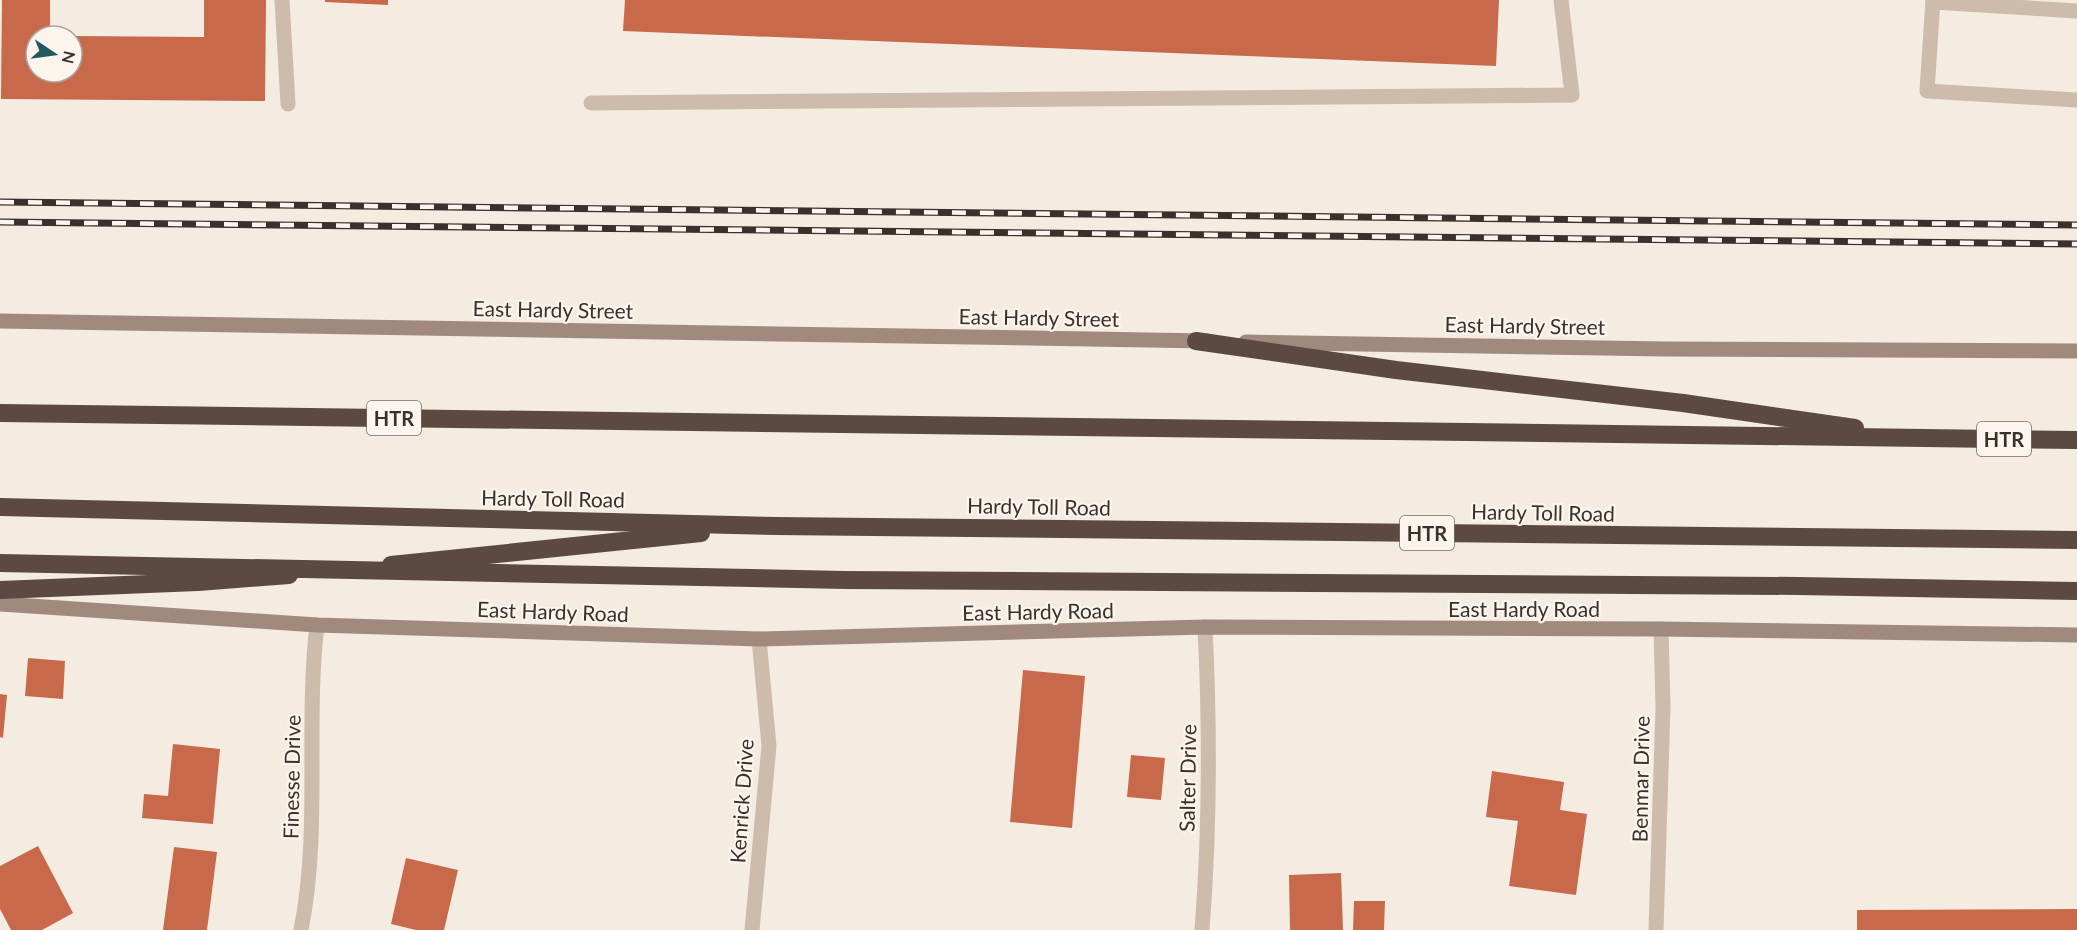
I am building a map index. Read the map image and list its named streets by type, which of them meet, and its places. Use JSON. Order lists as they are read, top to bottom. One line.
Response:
{"streets":{"highway":["HTR","Hardy Toll Road"],"main road":["East Hardy Street","East Hardy Road"],"street":["Finesse Drive","Salter Drive","Benmar Drive","Kenrick Drive"]},"crossings":[["East Hardy Road","Finesse Drive"],["East Hardy Road","Salter Drive"],["East Hardy Road","Benmar Drive"],["East Hardy Road","Kenrick Drive"]],"north":"right"}
